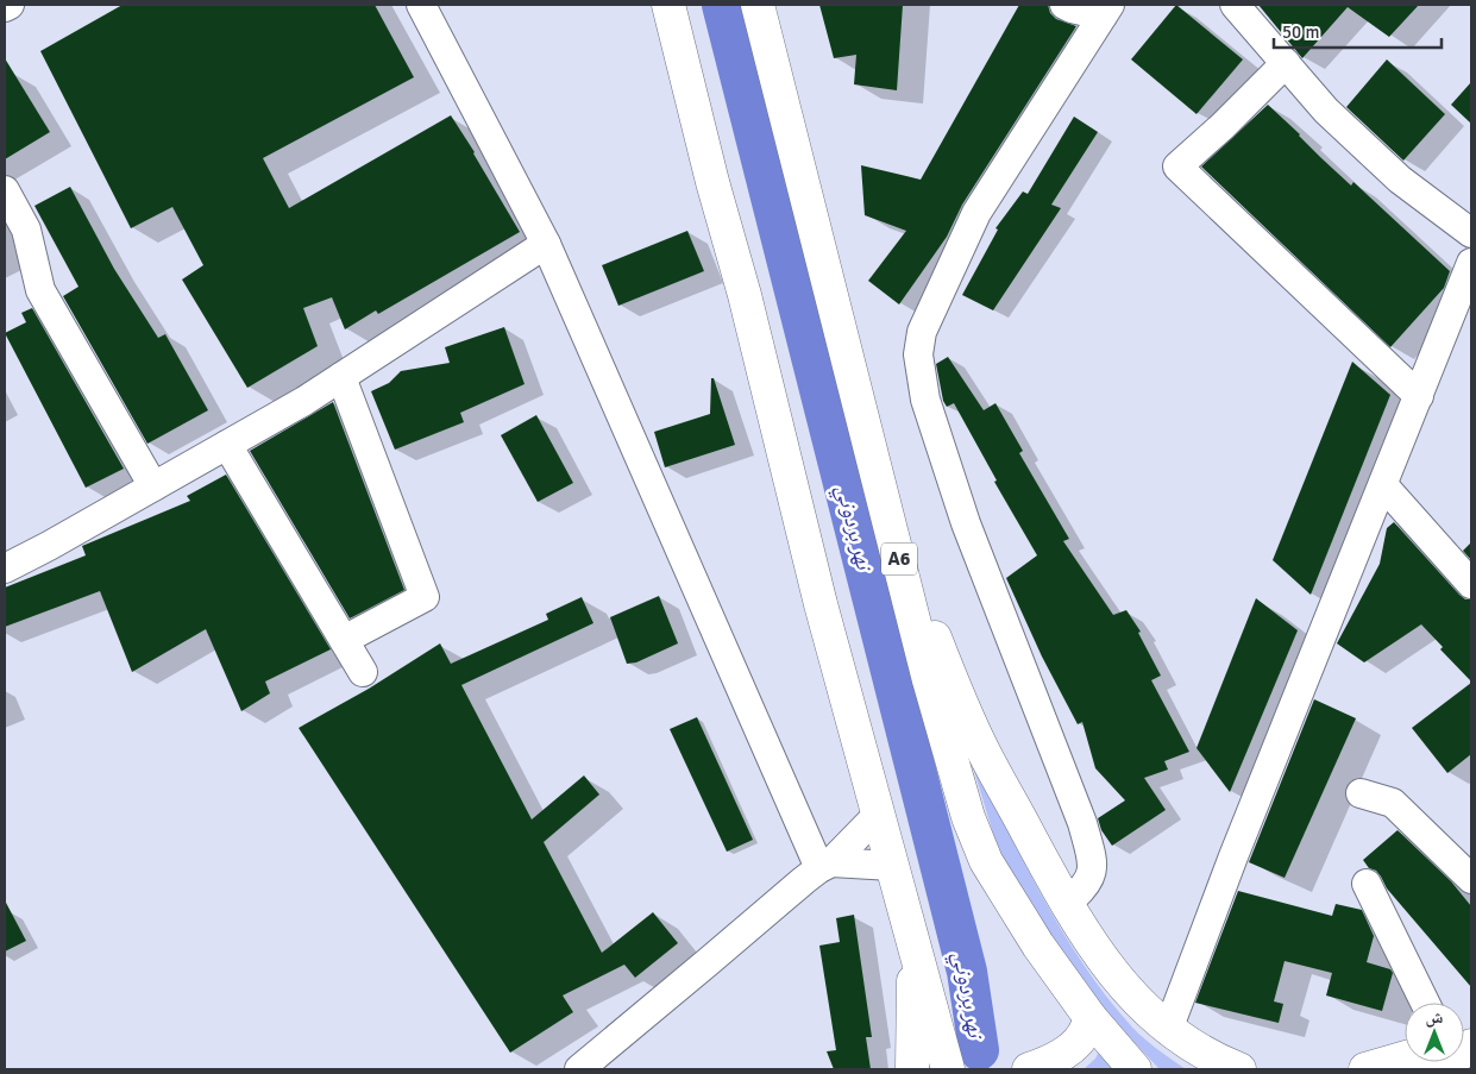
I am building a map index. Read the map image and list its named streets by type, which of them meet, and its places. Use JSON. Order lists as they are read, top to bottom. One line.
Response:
{"streets":{"highway":["A6"]},"water":["نهر بردوني"],"scale_bar":"50 m","north":"top"}
